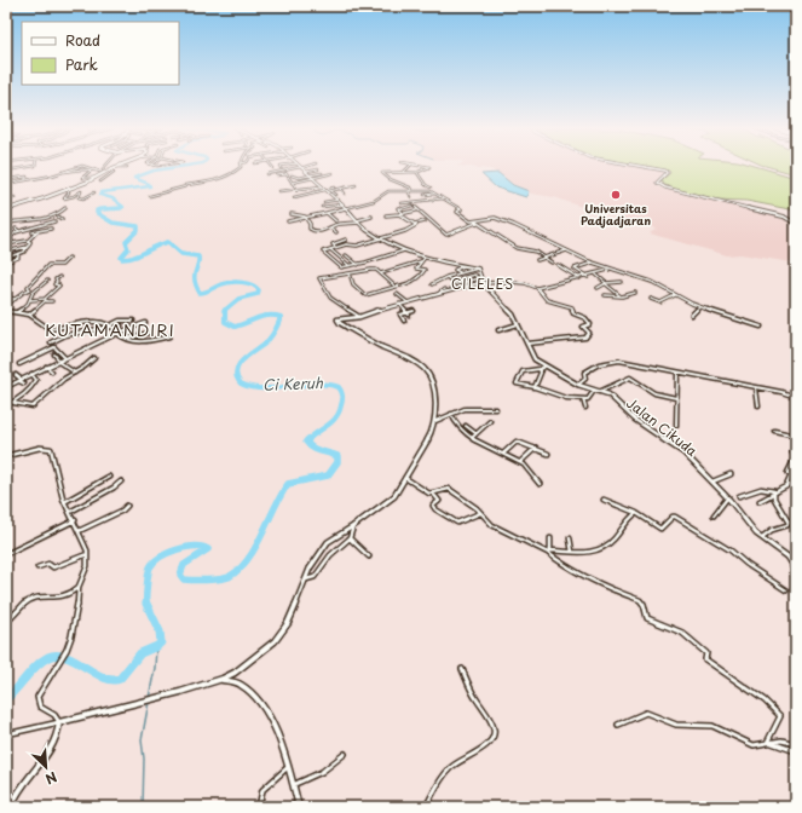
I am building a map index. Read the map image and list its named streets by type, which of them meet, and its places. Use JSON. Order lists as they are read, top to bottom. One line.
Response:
{"streets":{"street":["Jalan Cikuda"]},"districts":["CILELES","KUTAMANDIRI"],"water":["Ci Keruh"],"places":["Universitas Padjadjaran"],"legend":["Road","Park"],"north":"bottom right"}
